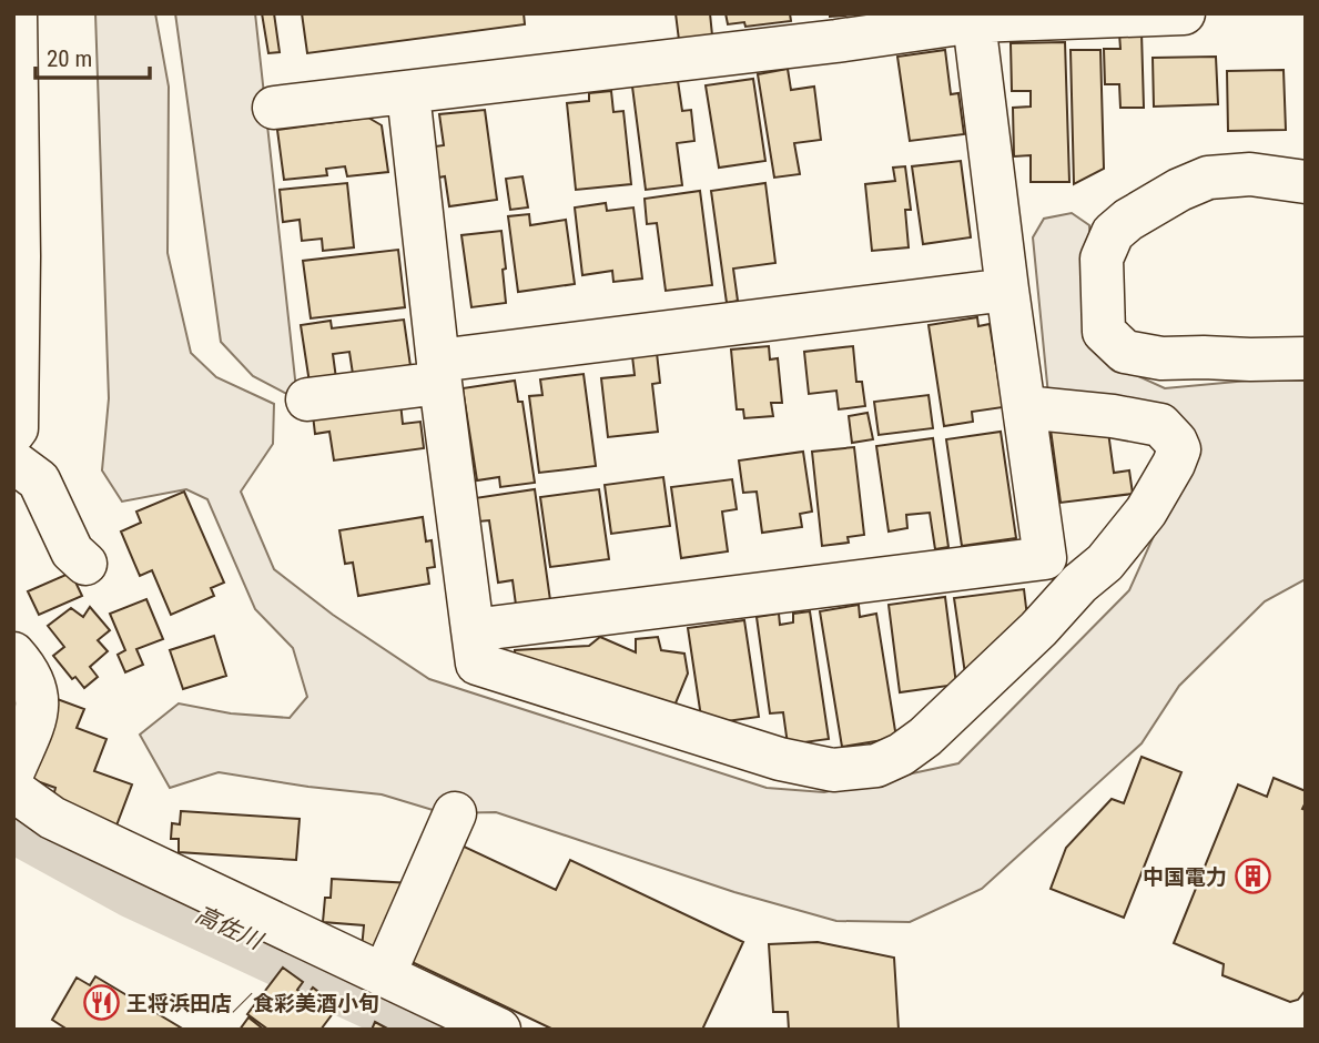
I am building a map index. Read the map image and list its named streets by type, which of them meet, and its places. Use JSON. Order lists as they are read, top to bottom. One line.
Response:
{"water":["高佐川"],"places":{"building":["中国電力"],"restaurant":["王将浜田店／食彩美酒小旬"]},"scale_bar":"20 m"}
